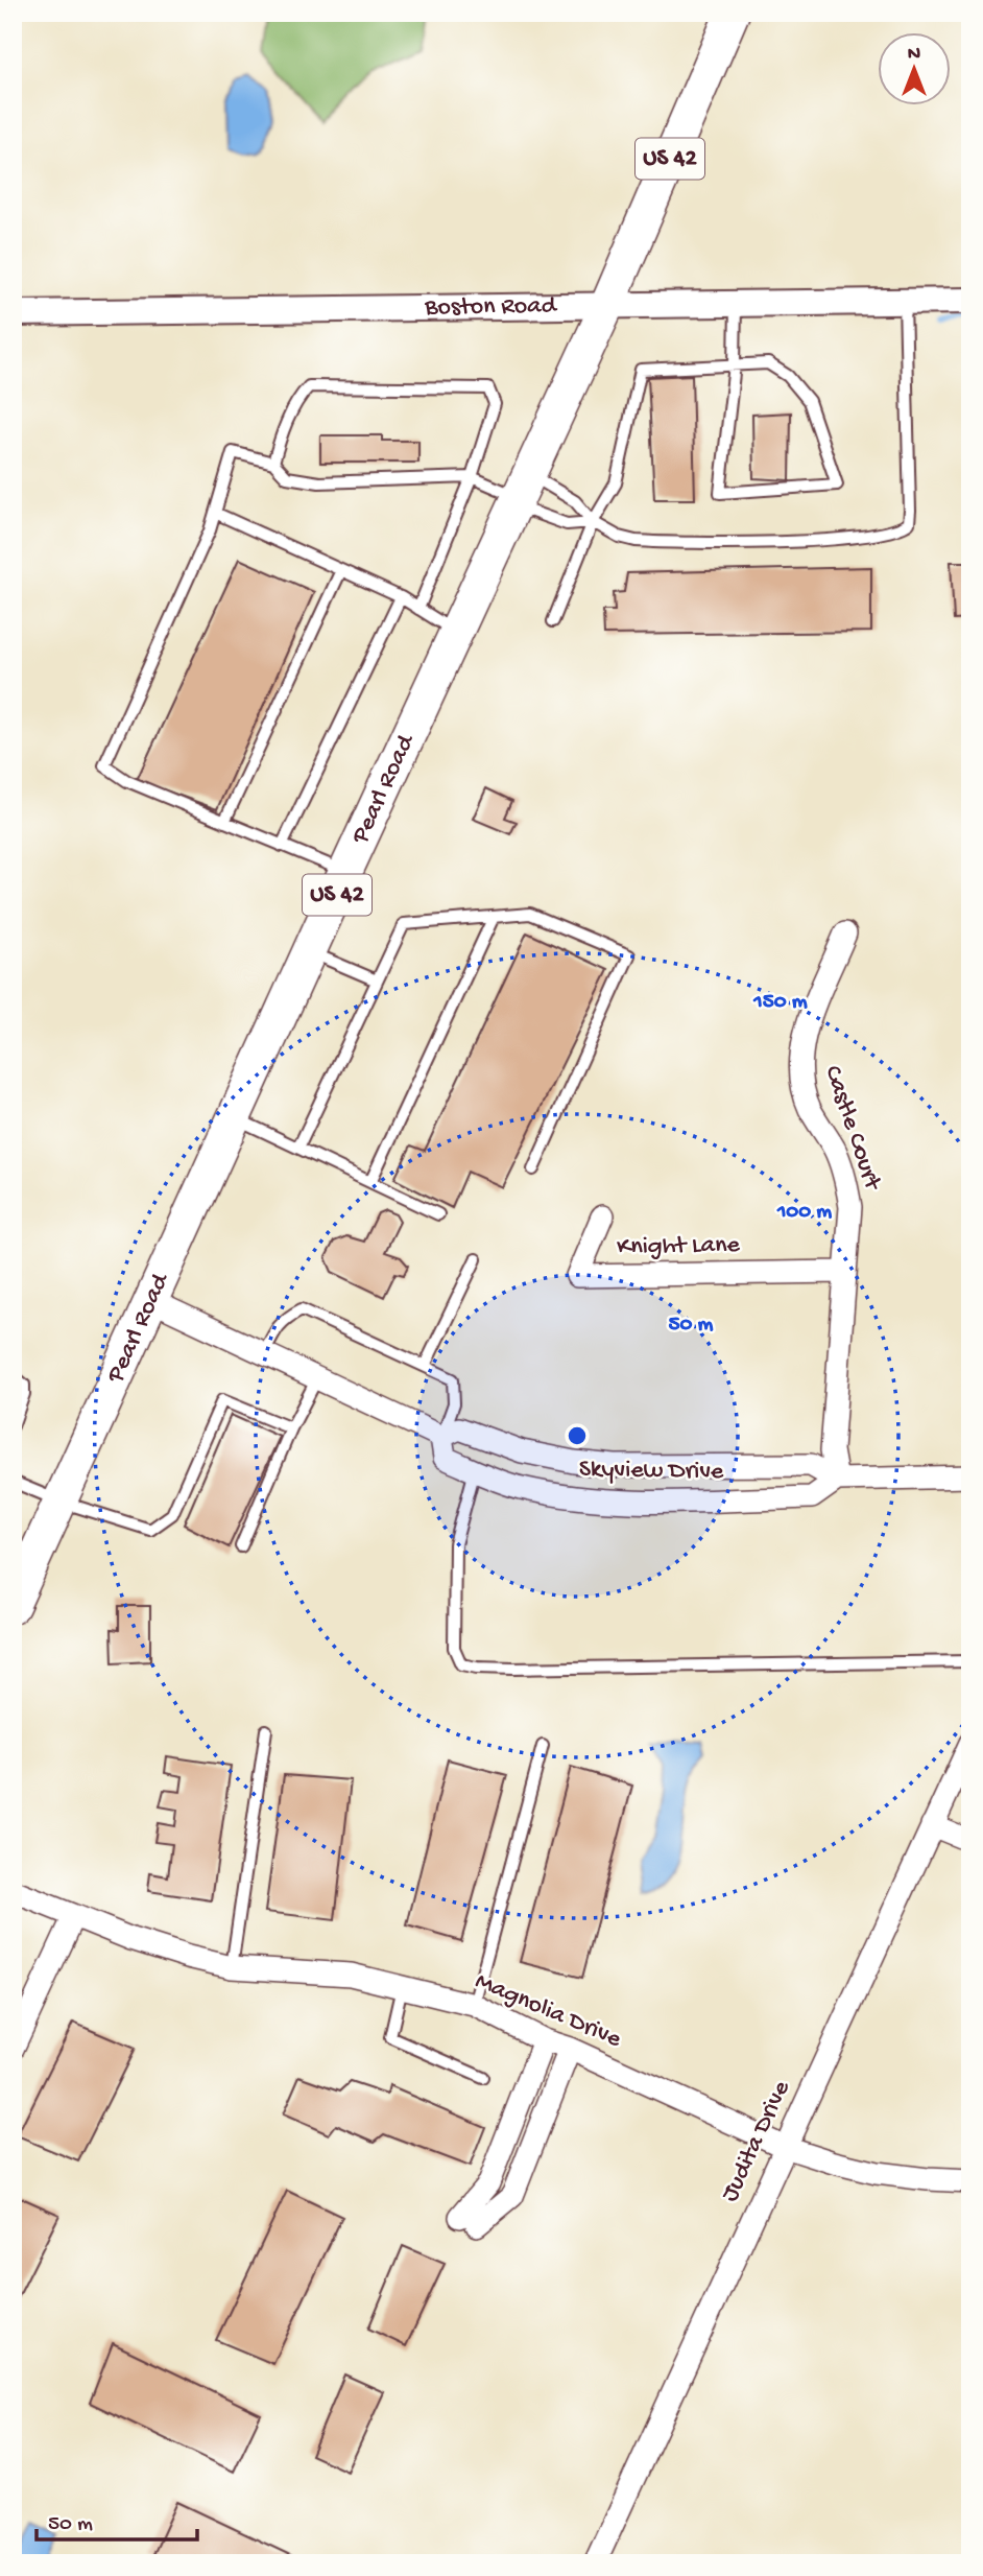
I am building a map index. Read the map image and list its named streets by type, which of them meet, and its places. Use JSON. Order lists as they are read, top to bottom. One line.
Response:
{"streets":{"main road":["US 42","Pearl Road"],"street":["Boston Road","Castle Court","Knight Lane","Skyview Drive","Magnolia Drive","Judita Drive"]},"crossings":[["Boston Road","Pearl Road"],["Pearl Road","Skyview Drive"],["Castle Court","Knight Lane"],["Castle Court","Skyview Drive"],["Magnolia Drive","Judita Drive"]],"scale_bar":"50 m","north":"top","rings":["150 m","100 m","50 m"]}
